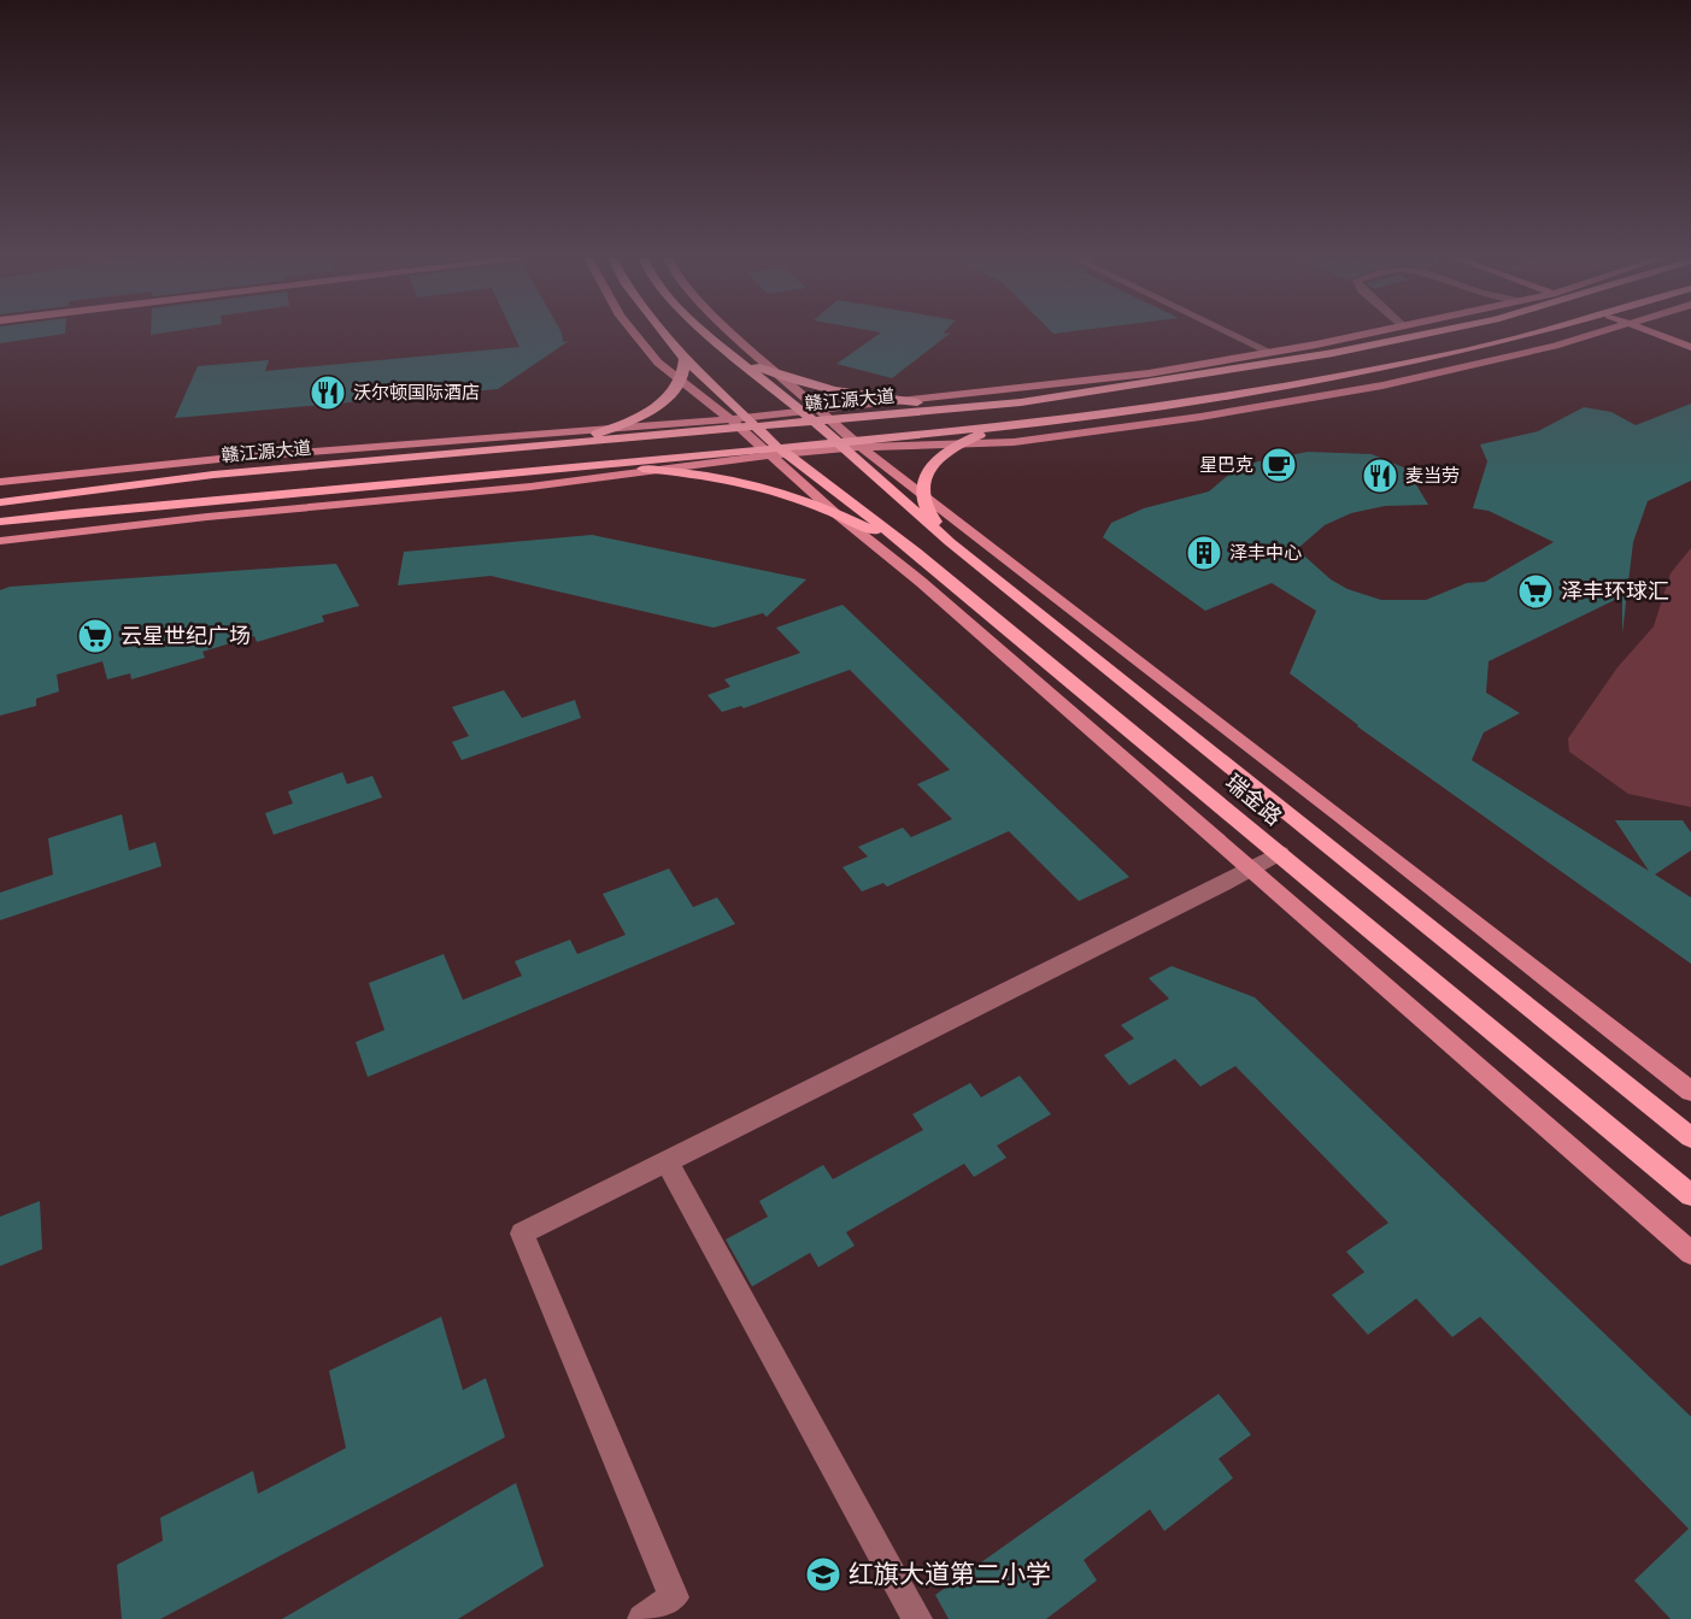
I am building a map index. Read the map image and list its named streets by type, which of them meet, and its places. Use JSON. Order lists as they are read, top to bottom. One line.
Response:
{"streets":{"main road":["赣江源大道","瑞金路"]},"crossings":[["赣江源大道","瑞金路"]],"places":{"restaurant":["沃尔顿国际酒店","麦当劳"],"cafe":["星巴克"],"building":["泽丰中心"],"supermarket":["泽丰环球汇","云星世纪广场"],"school or university":["红旗大道第二小学"]}}
